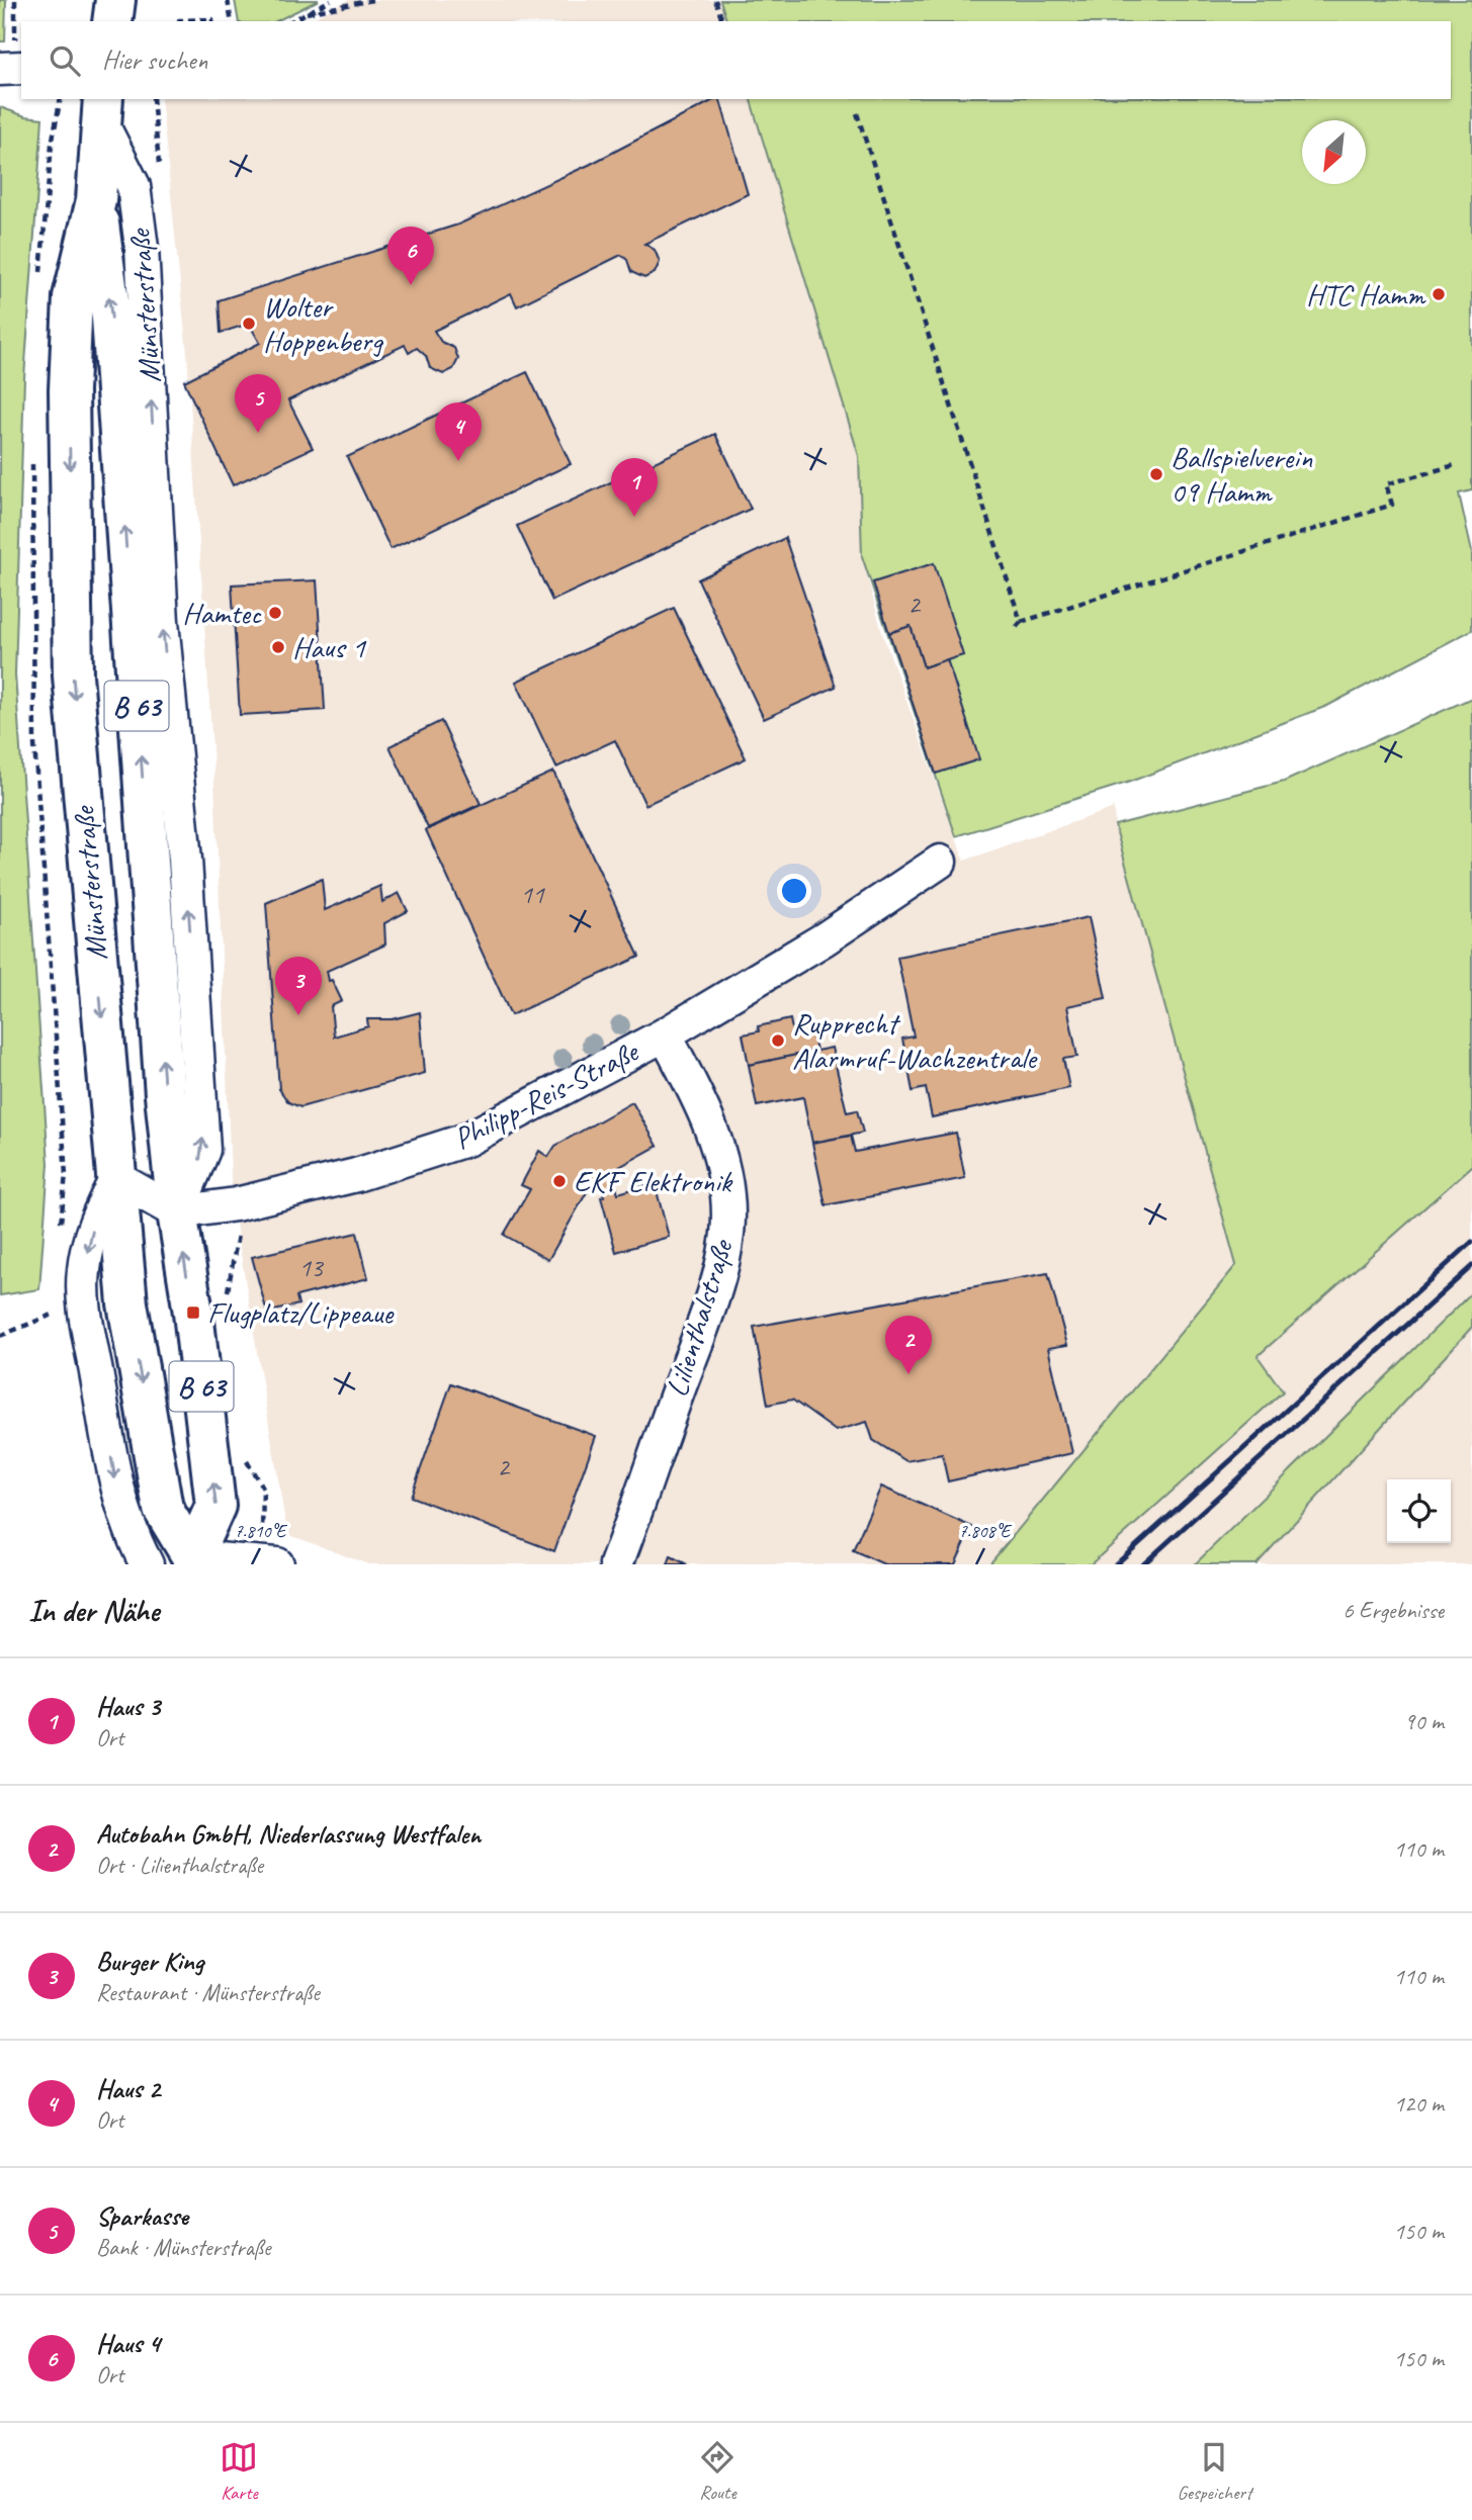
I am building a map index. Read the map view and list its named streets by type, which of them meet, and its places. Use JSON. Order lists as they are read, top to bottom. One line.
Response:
{"streets":{"main road":["Münsterstraße","B 63"],"street":["Philipp-Reis-Straße","Lilienthalstraße"]},"crossings":[["Münsterstraße","Philipp-Reis-Straße"],["Philipp-Reis-Straße","Lilienthalstraße"]],"places":{"other":["HTC Hamm","Wolter Hoppenberg","Ballspielverein 09 Hamm","Hamtec","Haus 1","Rupprecht Alarmruf-Wachzentrale","EKF Elektronik"],"transit":["Flugplatz/Lippeaue"]},"house_numbers":["2","11","13","2"],"north":"bottom left","page":{"search":"Hier suchen","pins":["6","5","4","1","3","2"],"heading":["In der Nähe","6 Ergebnisse"],"list":[{"mark":"1","name":"Haus 3","note":"Ort","value":"90 m"},{"mark":"2","name":"Autobahn GmbH, Niederlassung Westfalen","note":"Ort · Lilienthalstraße","value":"110 m"},{"mark":"3","name":"Burger King","note":"Restaurant · Münsterstraße","value":"110 m"},{"mark":"4","name":"Haus 2","note":"Ort","value":"120 m"},{"mark":"5","name":"Sparkasse","note":"Bank · Münsterstraße","value":"150 m"},{"mark":"6","name":"Haus 4","note":"Ort","value":"150 m"}],"nav":["Karte","Route","Gespeichert"]},"coordinates":["7.810°E","7.808°E"]}
